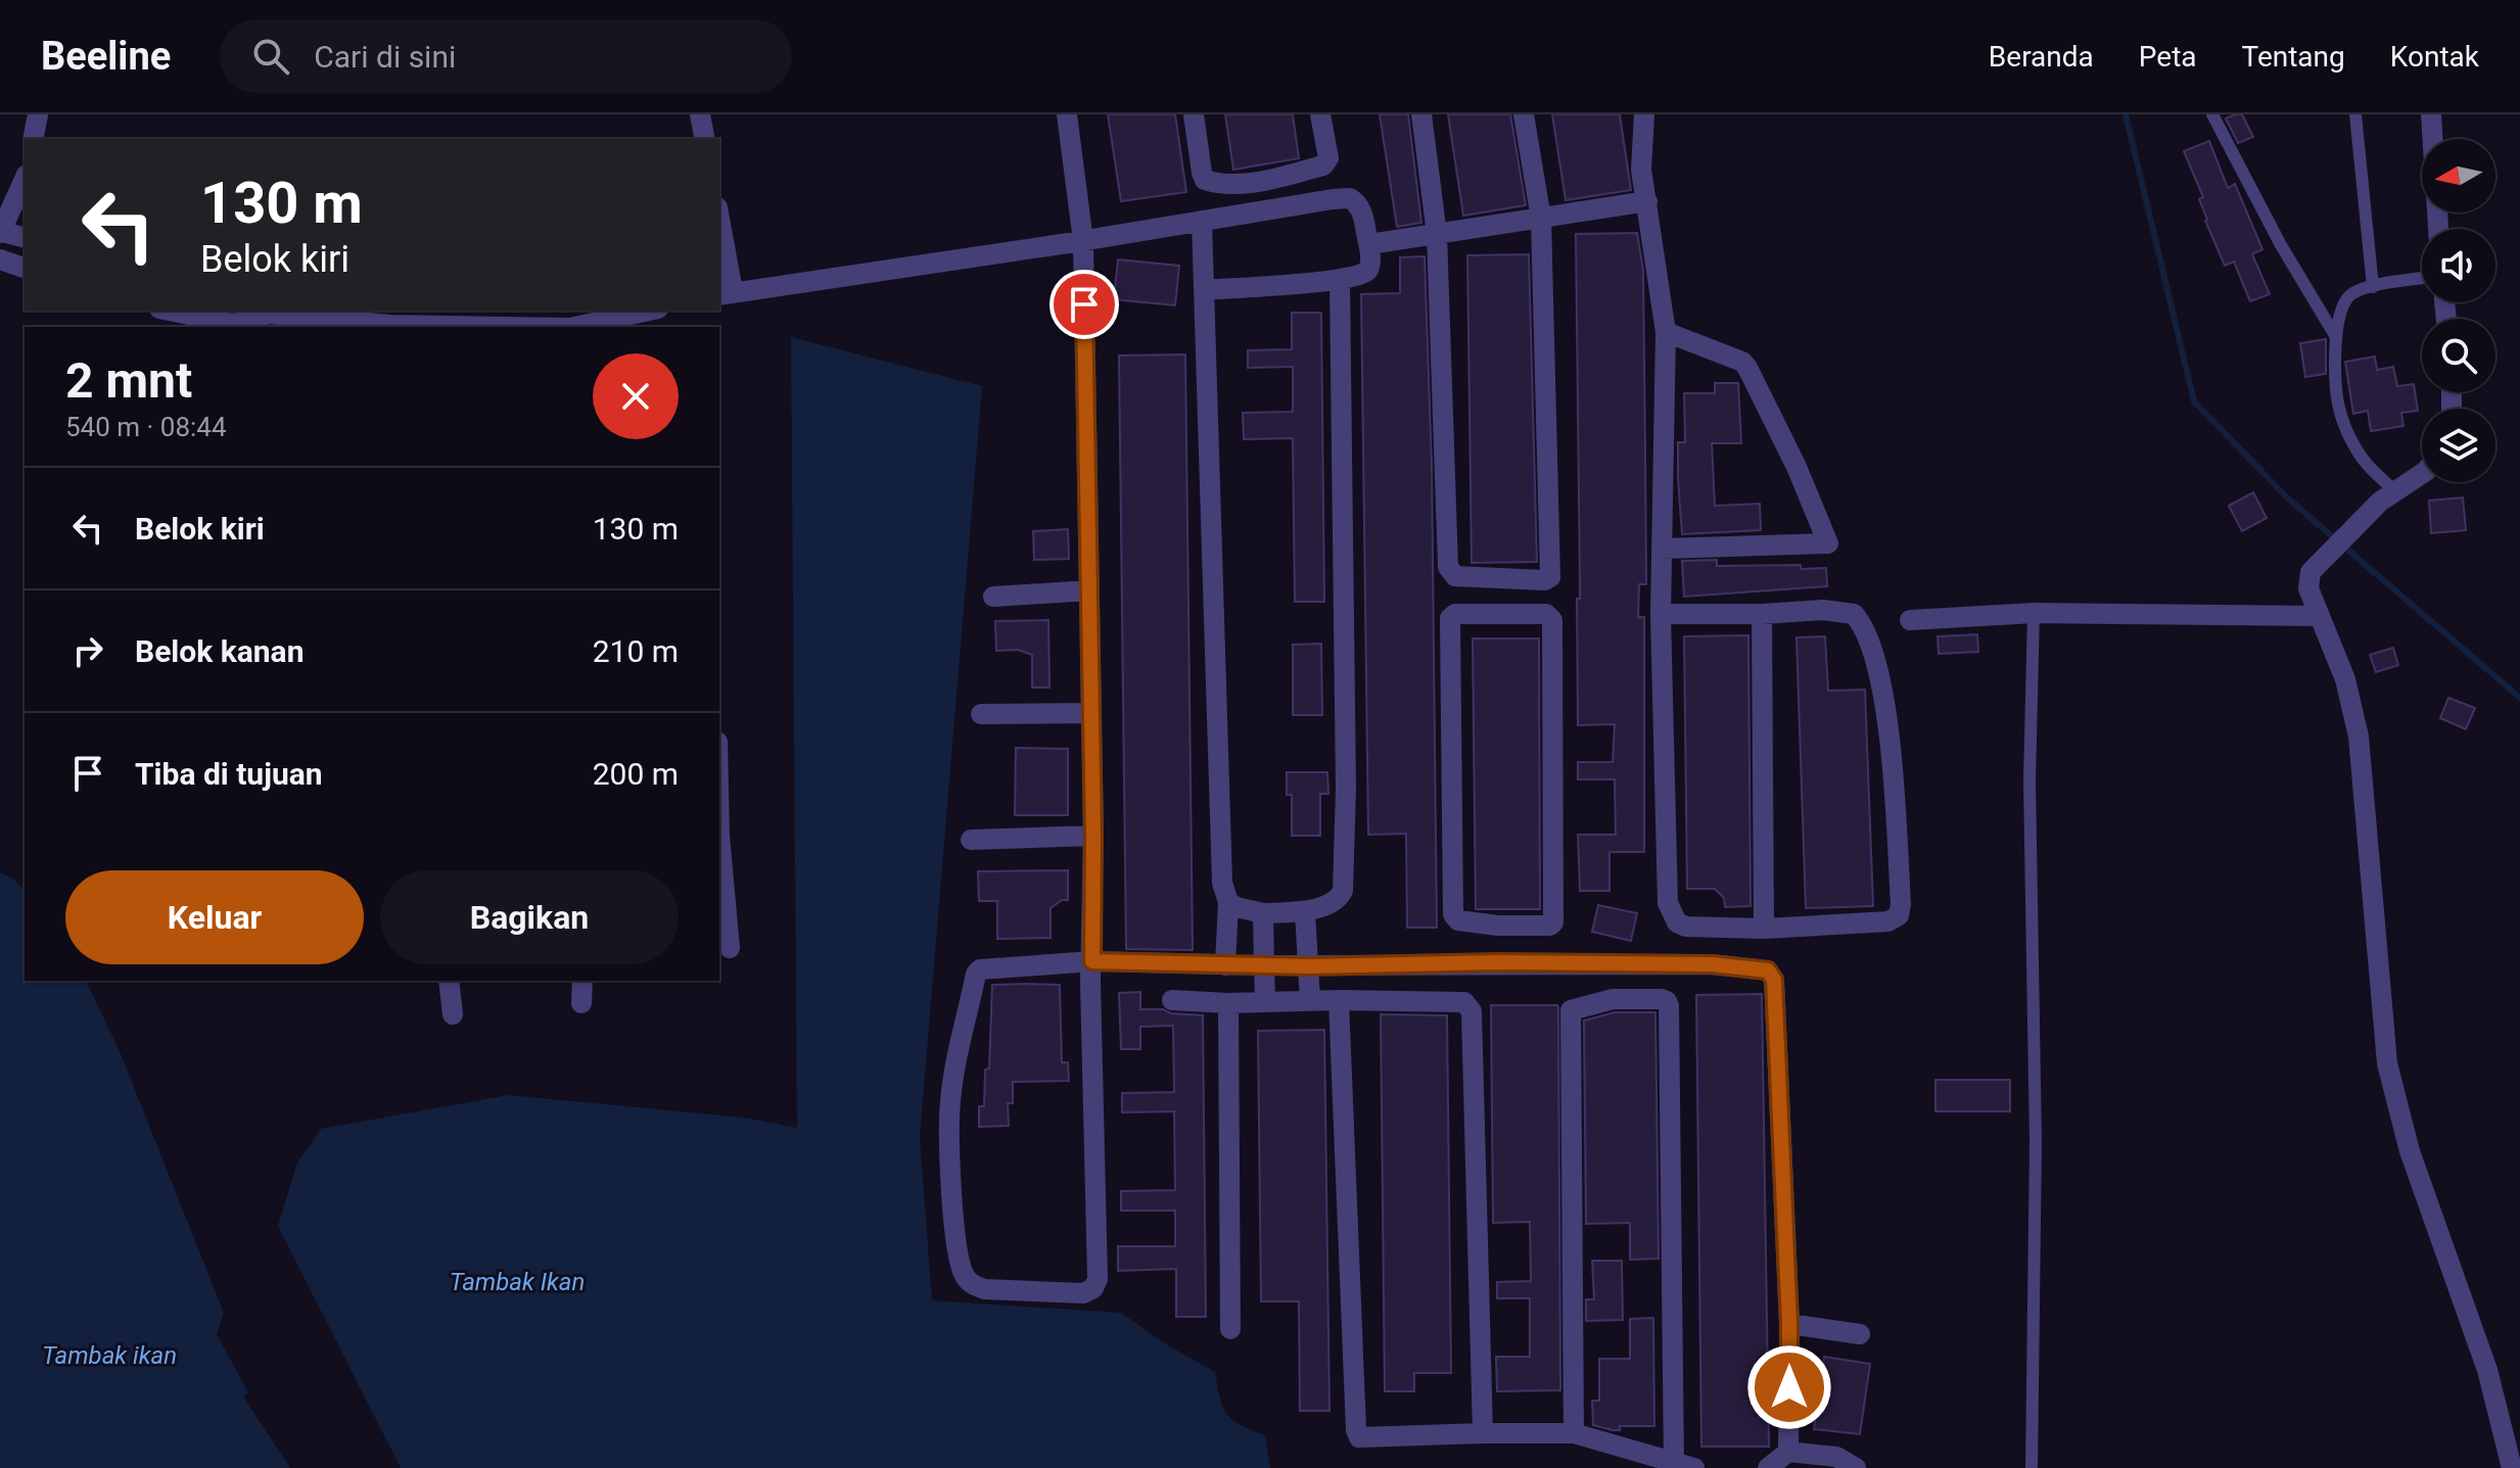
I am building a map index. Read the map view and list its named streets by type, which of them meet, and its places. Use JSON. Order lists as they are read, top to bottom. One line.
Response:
{"water":["Tambak Ikan","Tambak ikan"],"north":"left","page":{"header":"Beeline","search":"Cari di sini","nav":["Beranda","Peta","Tentang","Kontak"],"turn":["130 m","Belok kiri"],"heading":["2 mnt","540 m · 08:44"],"list":[{"name":"Belok kiri","value":"130 m"},{"name":"Belok kanan","value":"210 m"},{"name":"Tiba di tujuan","value":"200 m"}],"buttons":["Keluar","Bagikan"]}}
